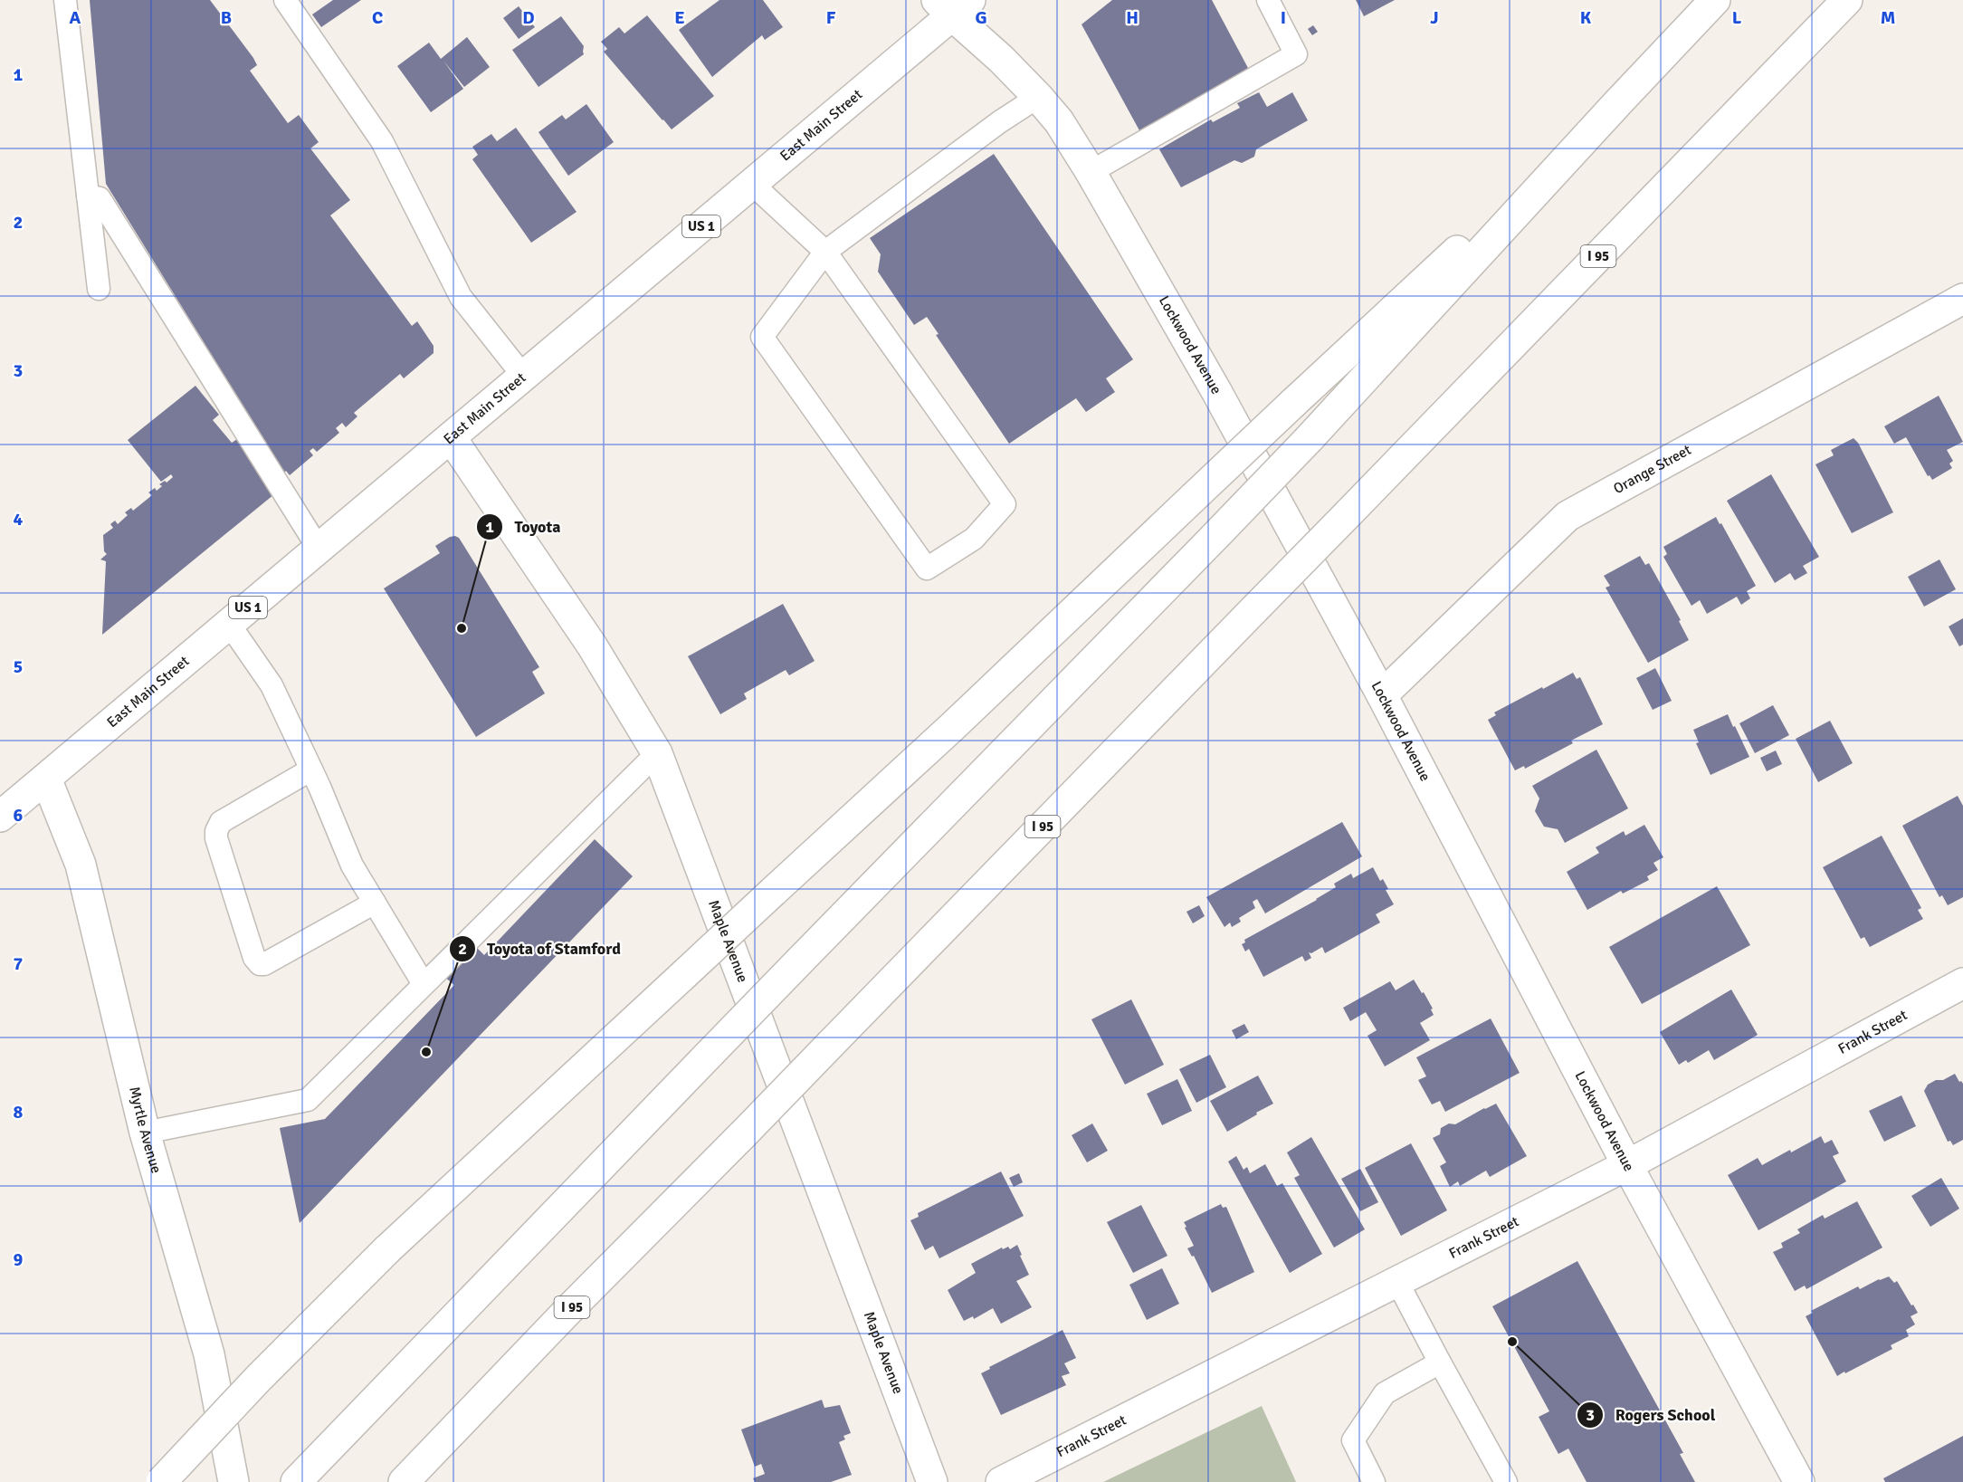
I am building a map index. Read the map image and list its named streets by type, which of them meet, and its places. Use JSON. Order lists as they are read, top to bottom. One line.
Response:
{"streets":{"main road":["East Main Street","US 1","I 95","Lockwood Avenue","Orange Street","Maple Avenue","Frank Street","Myrtle Avenue"]},"crossings":[["East Main Street","Lockwood Avenue"],["East Main Street","Maple Avenue"],["East Main Street","Myrtle Avenue"],["Lockwood Avenue","Orange Street"],["Lockwood Avenue","Frank Street"]],"places":["Toyota","Toyota of Stamford","Rogers School"],"grid":{"columns":["A","B","C","D","E","F","G","H","I","J","K","L","M"],"rows":["1","2","3","4","5","6","7","8","9"]}}
